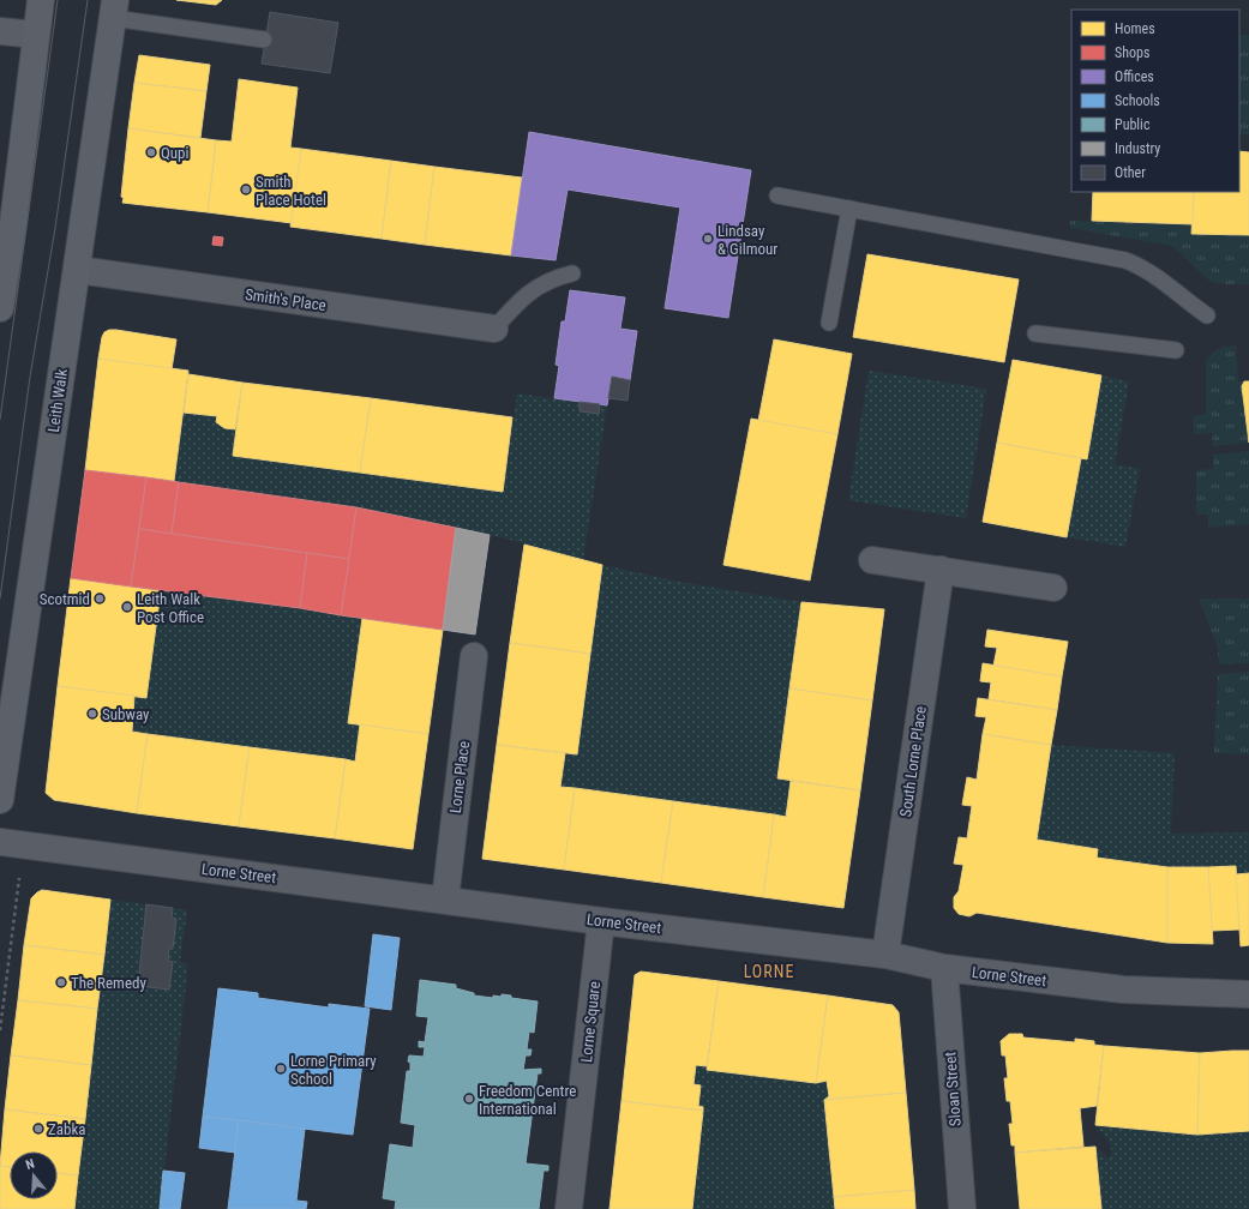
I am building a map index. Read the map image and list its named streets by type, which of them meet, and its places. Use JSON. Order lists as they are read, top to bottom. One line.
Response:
{"streets":{"main road":["Leith Walk"],"street":["Smith's Place","South Lorne Place","Lorne Place","Lorne Street","Lorne Square","Sloan Street"]},"crossings":[["Smith's Place","Leith Walk"],["South Lorne Place","Lorne Street"],["Lorne Place","Lorne Street"],["Lorne Street","Lorne Square"],["Lorne Street","Sloan Street"]],"districts":["LORNE"],"places":["Qupi","Smith Place Hotel","Lindsay & Gilmour","Scotmid","Leith Walk Post Office","Subway","The Remedy","Lorne Primary School","Freedom Centre International","Zabka"],"legend":["Homes","Shops","Offices","Schools","Public","Industry","Other"],"north":"top"}
